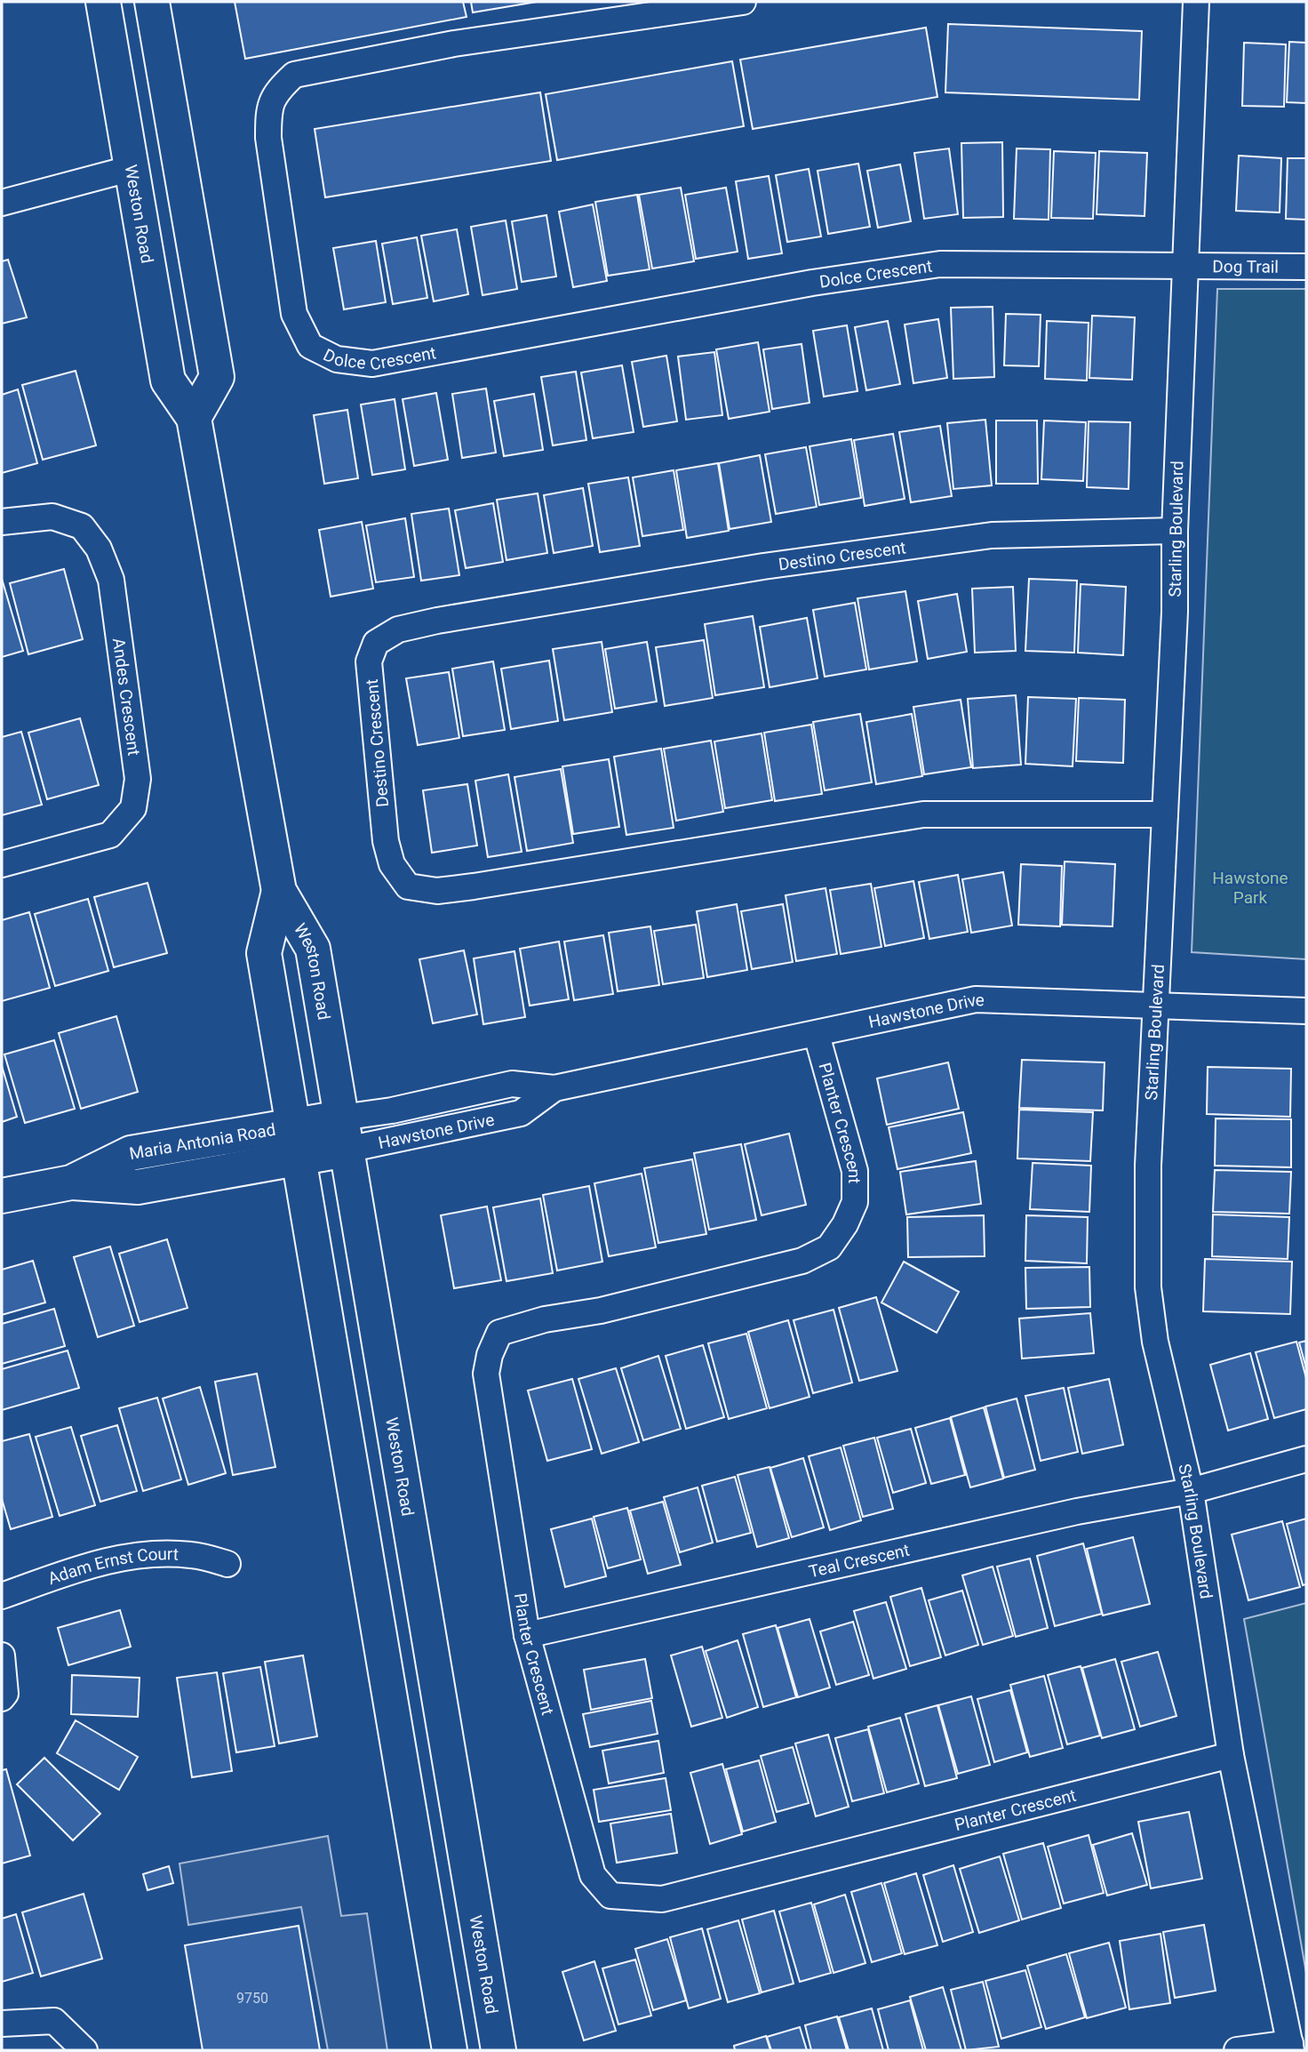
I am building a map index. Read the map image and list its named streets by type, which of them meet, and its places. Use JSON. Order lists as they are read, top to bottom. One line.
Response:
{"streets":{"main road":["Weston Road","Maria Antonia Road"],"street":["Dog Trail","Dolce Crescent","Starling Boulevard","Destino Crescent","Andes Crescent","Hawstone Drive","Planter Crescent","Teal Crescent","Adam Ernst Court"]},"crossings":[["Weston Road","Hawstone Drive"],["Weston Road","Maria Antonia Road"],["Dog Trail","Dolce Crescent"],["Dog Trail","Starling Boulevard"],["Dolce Crescent","Starling Boulevard"],["Starling Boulevard","Destino Crescent"],["Starling Boulevard","Hawstone Drive"],["Starling Boulevard","Planter Crescent"],["Starling Boulevard","Teal Crescent"],["Hawstone Drive","Planter Crescent"],["Hawstone Drive","Maria Antonia Road"],["Planter Crescent","Teal Crescent"]],"parks":["Hawstone Park"],"house_numbers":["9750"]}
